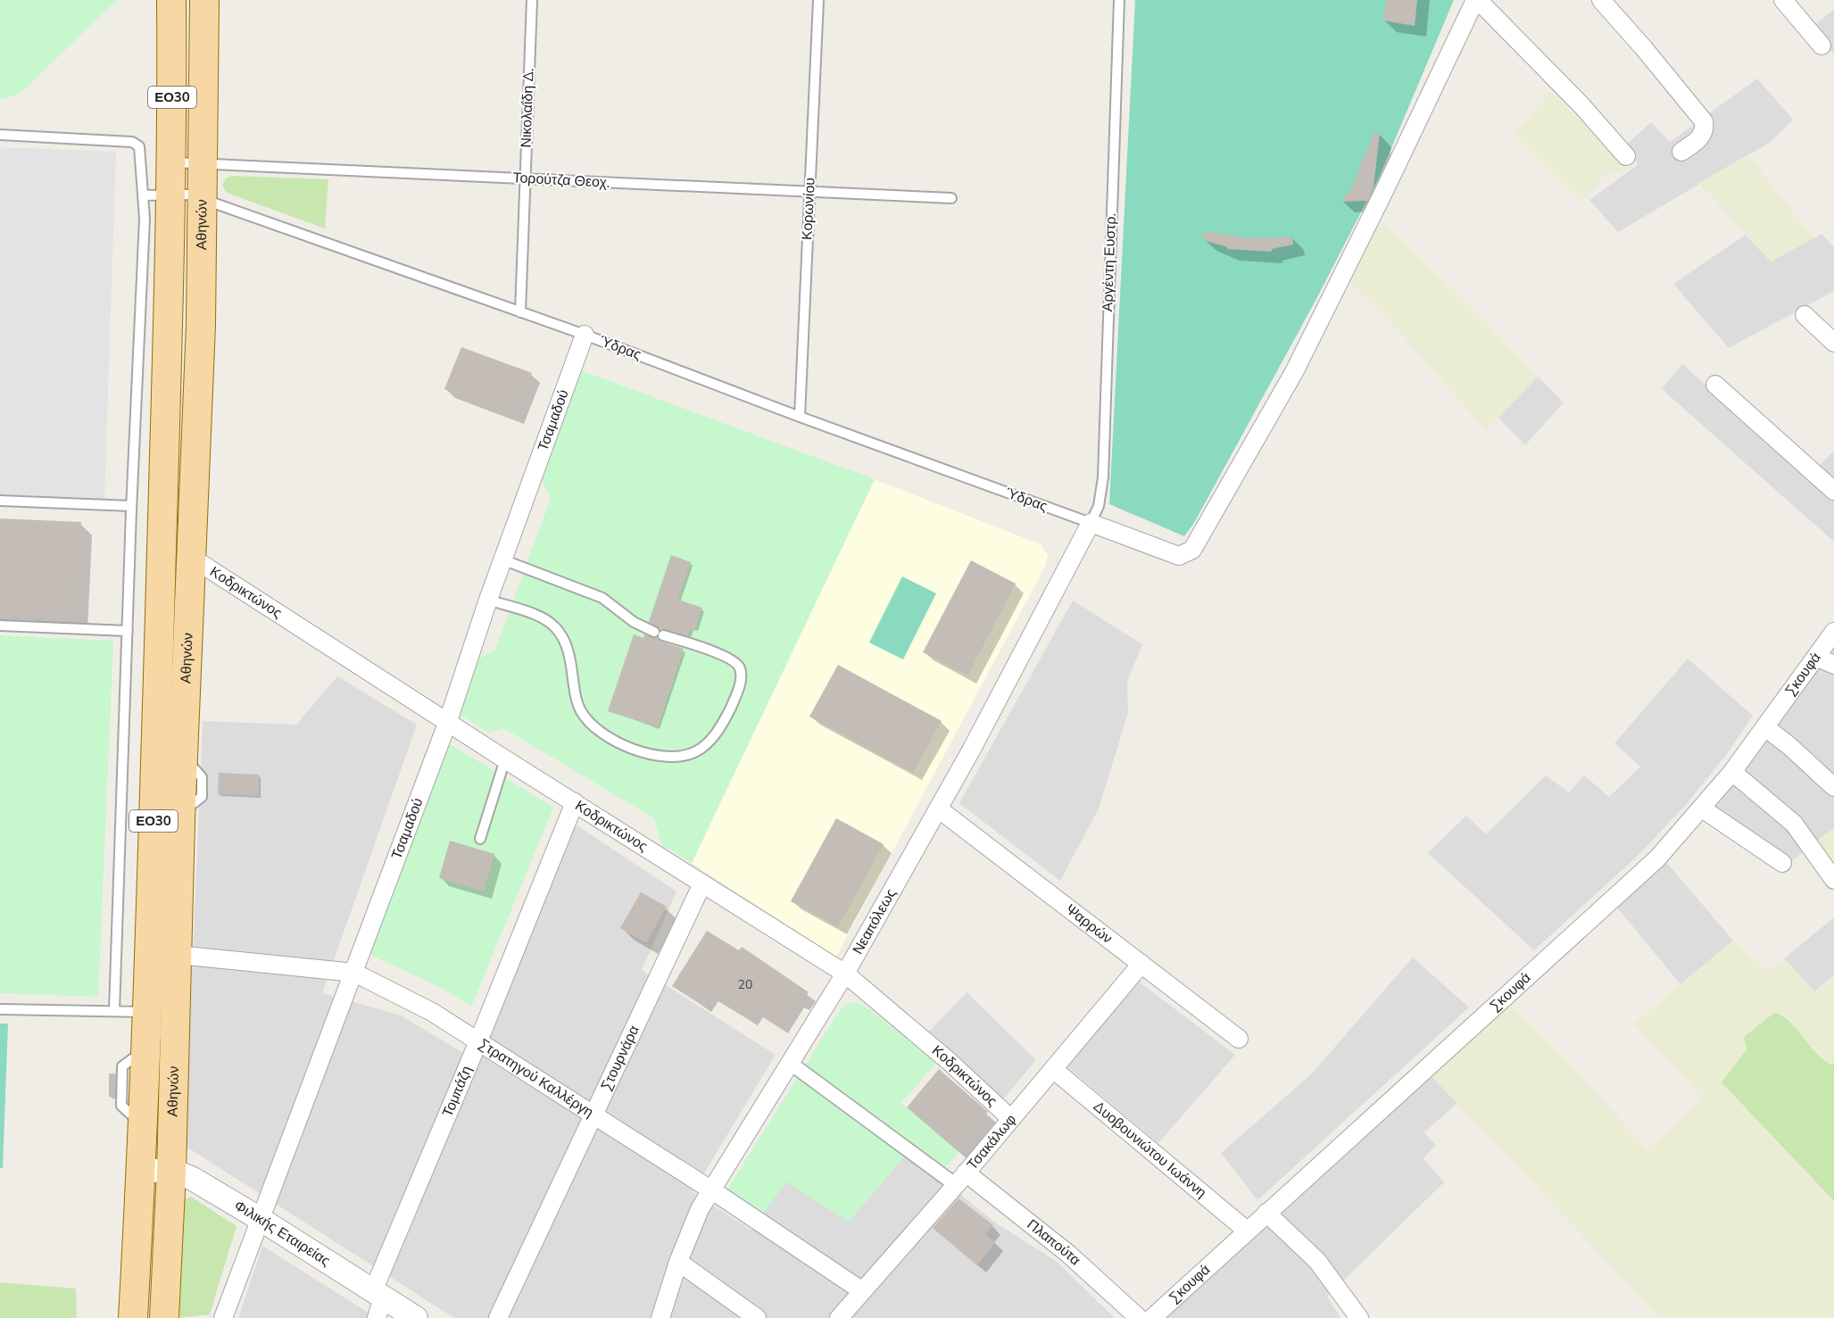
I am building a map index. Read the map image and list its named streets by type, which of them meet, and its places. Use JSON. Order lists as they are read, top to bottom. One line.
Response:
{"streets":{"main road":["ΕΟ30","Αθηνών"],"street":["Τσαμαδού","Κοδρικτώνος","Σκουφά","Νεαπόλεως","Ψαρρών","Στουρνάρα","Στρατηγού Καλλέργη","Τομπάζη","Τσακάλωφ","Δυοβουνιώτου Ιωάννη","Φιλικής Εταιρείας","Πλαπούτα"],"lane":["Νικολαΐδη Δ.","Τορούτζα Θεοχ.","Κορωνίου","Αργέντη Ευστρ.","Ύδρας"]},"crossings":[["Νικολαΐδη Δ.","Τορούτζα Θεοχ."],["Νικολαΐδη Δ.","Ύδρας"],["Τορούτζα Θεοχ.","Κορωνίου"],["Τορούτζα Θεοχ.","Αθηνών"],["Κορωνίου","Ύδρας"],["Αθηνών","Ύδρας"],["Αθηνών","Κοδρικτώνος"],["Αθηνών","Στρατηγού Καλλέργη"],["Αθηνών","Φιλικής Εταιρείας"],["Αργέντη Ευστρ.","Ύδρας"],["Αργέντη Ευστρ.","Νεαπόλεως"],["Ύδρας","Τσαμαδού"],["Ύδρας","Νεαπόλεως"],["Τσαμαδού","Κοδρικτώνος"],["Τσαμαδού","Στρατηγού Καλλέργη"],["Τσαμαδού","Φιλικής Εταιρείας"],["Κοδρικτώνος","Νεαπόλεως"],["Κοδρικτώνος","Στουρνάρα"],["Κοδρικτώνος","Τομπάζη"],["Κοδρικτώνος","Τσακάλωφ"],["Σκουφά","Δυοβουνιώτου Ιωάννη"],["Νεαπόλεως","Ψαρρών"],["Νεαπόλεως","Στρατηγού Καλλέργη"],["Νεαπόλεως","Πλαπούτα"],["Ψαρρών","Τσακάλωφ"],["Στουρνάρα","Στρατηγού Καλλέργη"],["Στρατηγού Καλλέργη","Τομπάζη"],["Στρατηγού Καλλέργη","Τσακάλωφ"],["Τομπάζη","Φιλικής Εταιρείας"],["Τσακάλωφ","Δυοβουνιώτου Ιωάννη"],["Τσακάλωφ","Πλαπούτα"]],"house_numbers":["20"]}
